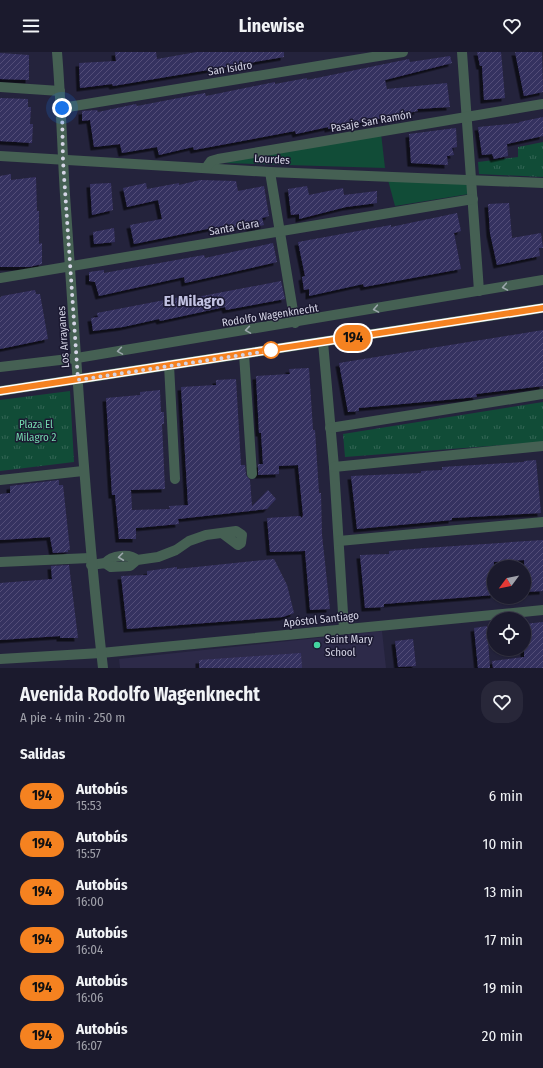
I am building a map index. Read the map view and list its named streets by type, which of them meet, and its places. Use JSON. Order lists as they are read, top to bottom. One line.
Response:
{"streets":{"street":["San Isidro","Pasaje San Ramón","Lourdes","Santa Clara","Rodolfo Wagenknecht","Los Arrayanes","Apóstol Santiago"]},"crossings":[["San Isidro","Los Arrayanes"],["Pasaje San Ramón","Lourdes"],["Lourdes","Los Arrayanes"],["Santa Clara","Los Arrayanes"],["Rodolfo Wagenknecht","Los Arrayanes"],["Los Arrayanes","Apóstol Santiago"]],"districts":["El Milagro"],"parks":["Plaza El Milagro 2"],"places":["Saint Mary School"],"lines":["bus line 194"],"north":"bottom left","page":{"header":"Linewise","on_map":"194","heading":[["Avenida Rodolfo Wagenknecht","A pie · 4 min · 250 m"],"Salidas"],"list":[{"mark":"194","name":"Autobús","note":"15:53","value":"6 min"},{"mark":"194","name":"Autobús","note":"15:57","value":"10 min"},{"mark":"194","name":"Autobús","note":"16:00","value":"13 min"},{"mark":"194","name":"Autobús","note":"16:04","value":"17 min"},{"mark":"194","name":"Autobús","note":"16:06","value":"19 min"},{"mark":"194","name":"Autobús","note":"16:07","value":"20 min"}]}}
